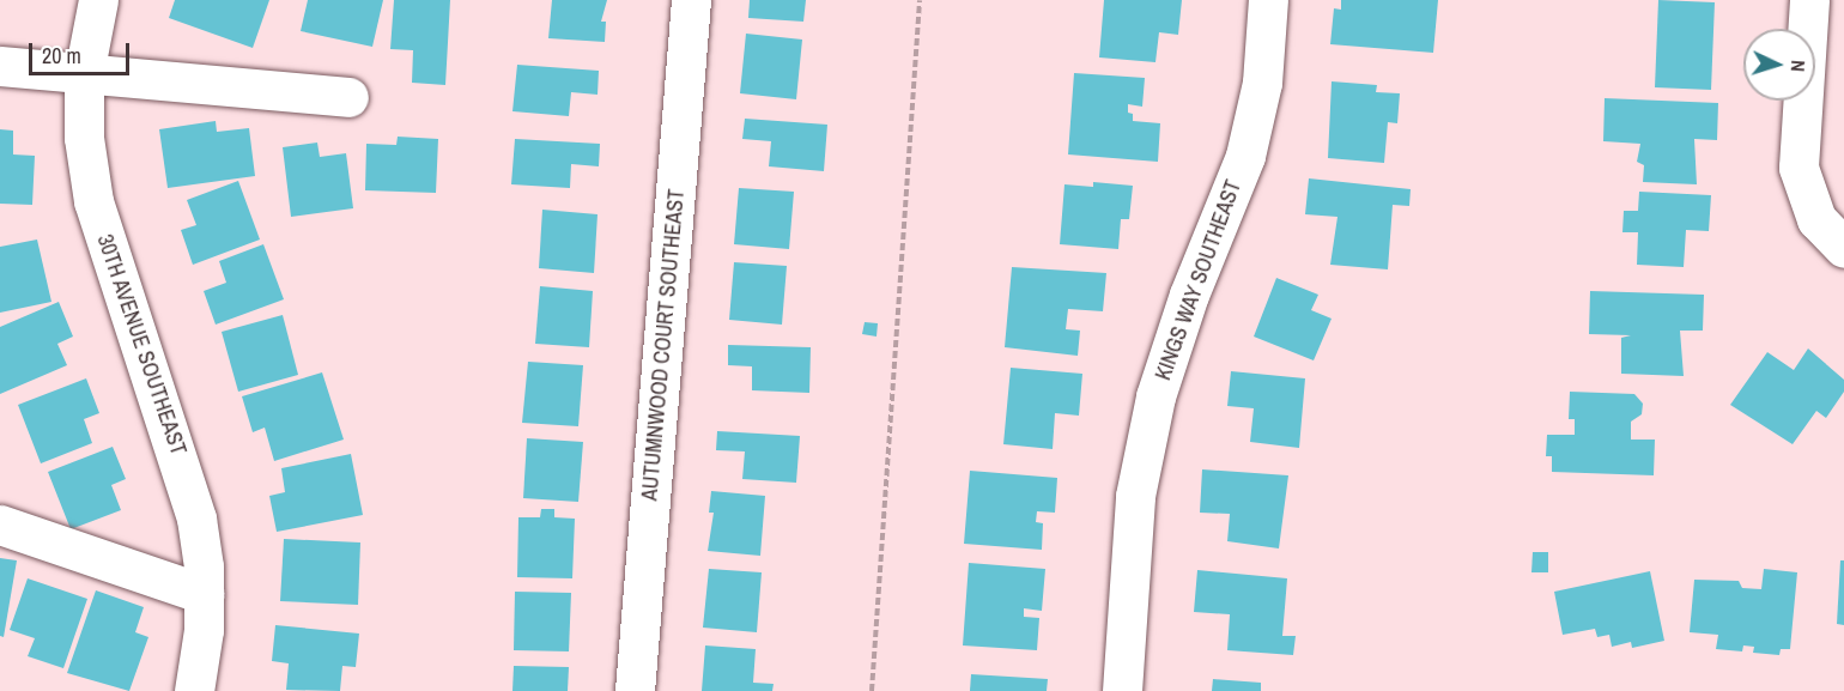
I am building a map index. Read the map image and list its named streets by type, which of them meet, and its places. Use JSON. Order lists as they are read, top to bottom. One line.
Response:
{"streets":{"street":["KINGS WAY SOUTHEAST","30TH AVENUE SOUTHEAST","AUTUMNWOOD COURT SOUTHEAST"]},"scale_bar":"20 m","north":"right"}
